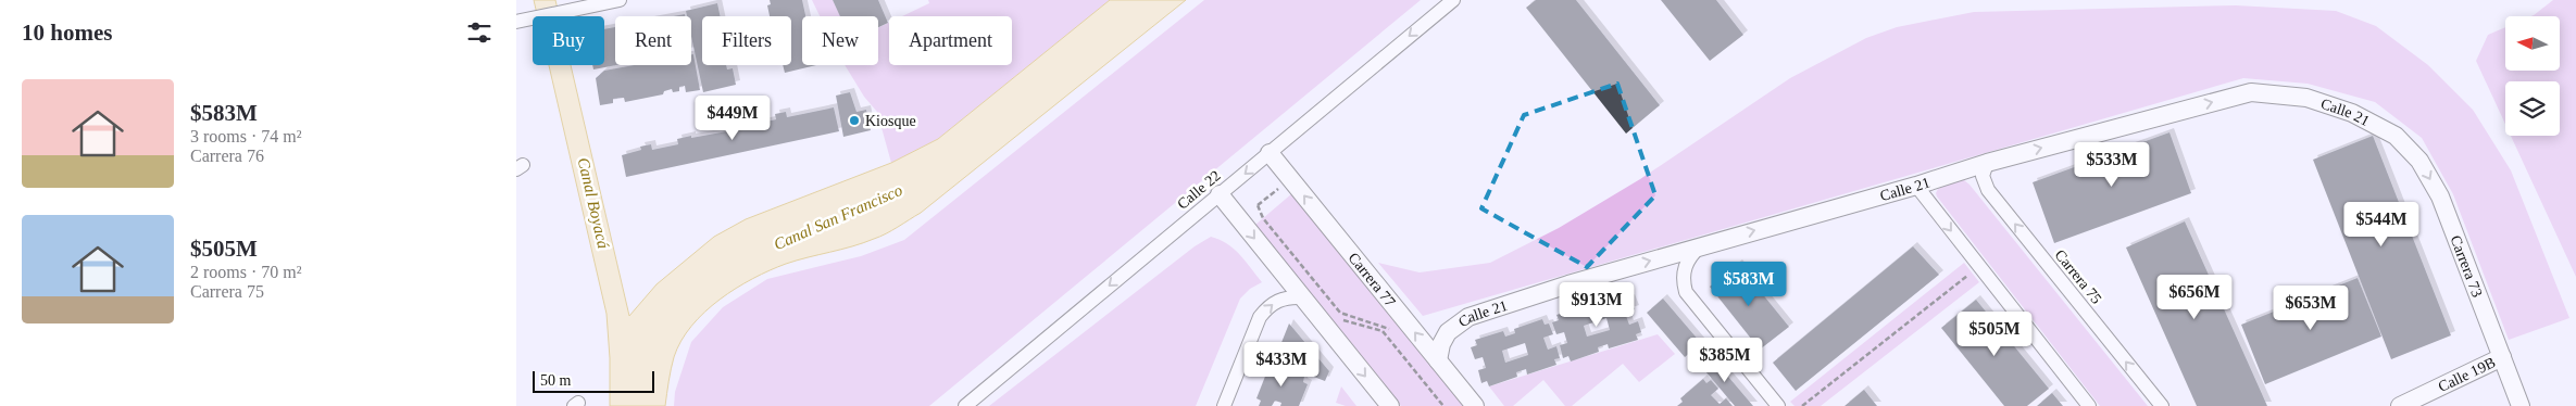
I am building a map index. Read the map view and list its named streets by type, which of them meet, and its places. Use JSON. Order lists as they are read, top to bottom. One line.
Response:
{"streets":{"street":["Calle 21","Calle 22","Carrera 73","Carrera 75","Carrera 77","Calle 19B"]},"crossings":[["Calle 21","Carrera 73"],["Calle 21","Carrera 75"],["Calle 21","Carrera 77"],["Calle 22","Carrera 77"],["Carrera 73","Calle 19B"]],"one_way":["Calle 21","Calle 22","Carrera 73"],"water":["Canal Boyacá","Canal San Francisco"],"places":["Kiosque"],"scale_bar":"50 m","north":"left","page":{"heading":"10 homes","chip":["Buy","Rent","Filters","New","Apartment"],"list":[{"name":"$583M","note":"3 rooms · 74 m² · Carrera 76"},{"name":"$505M","note":"2 rooms · 70 m² · Carrera 75"}],"price":["$449M","$533M","$544M","$583M","$656M","$913M","$653M","$505M","$385M","$433M"],"scale":"50 m"}}
